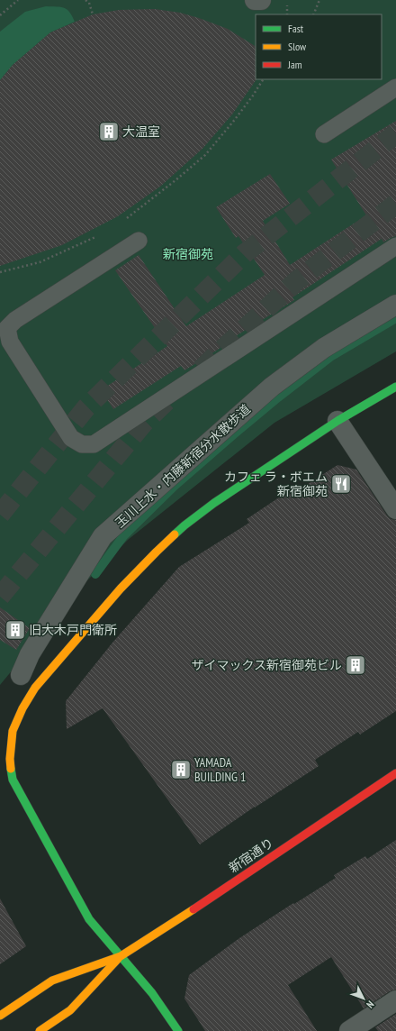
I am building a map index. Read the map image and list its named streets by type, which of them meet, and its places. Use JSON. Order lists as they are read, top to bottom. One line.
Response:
{"streets":{"street":["玉川上水・内藤新宿分水散歩道","新宿通り"]},"parks":["新宿御苑"],"places":{"building":["大温室","旧大木戸門衛所","ザイマックス新宿御苑ビル","YAMADA BUILDING 1"],"restaurant":["カフェ ラ・ボエム 新宿御苑"]},"legend":["Fast","Slow","Jam"],"north":"bottom right"}
